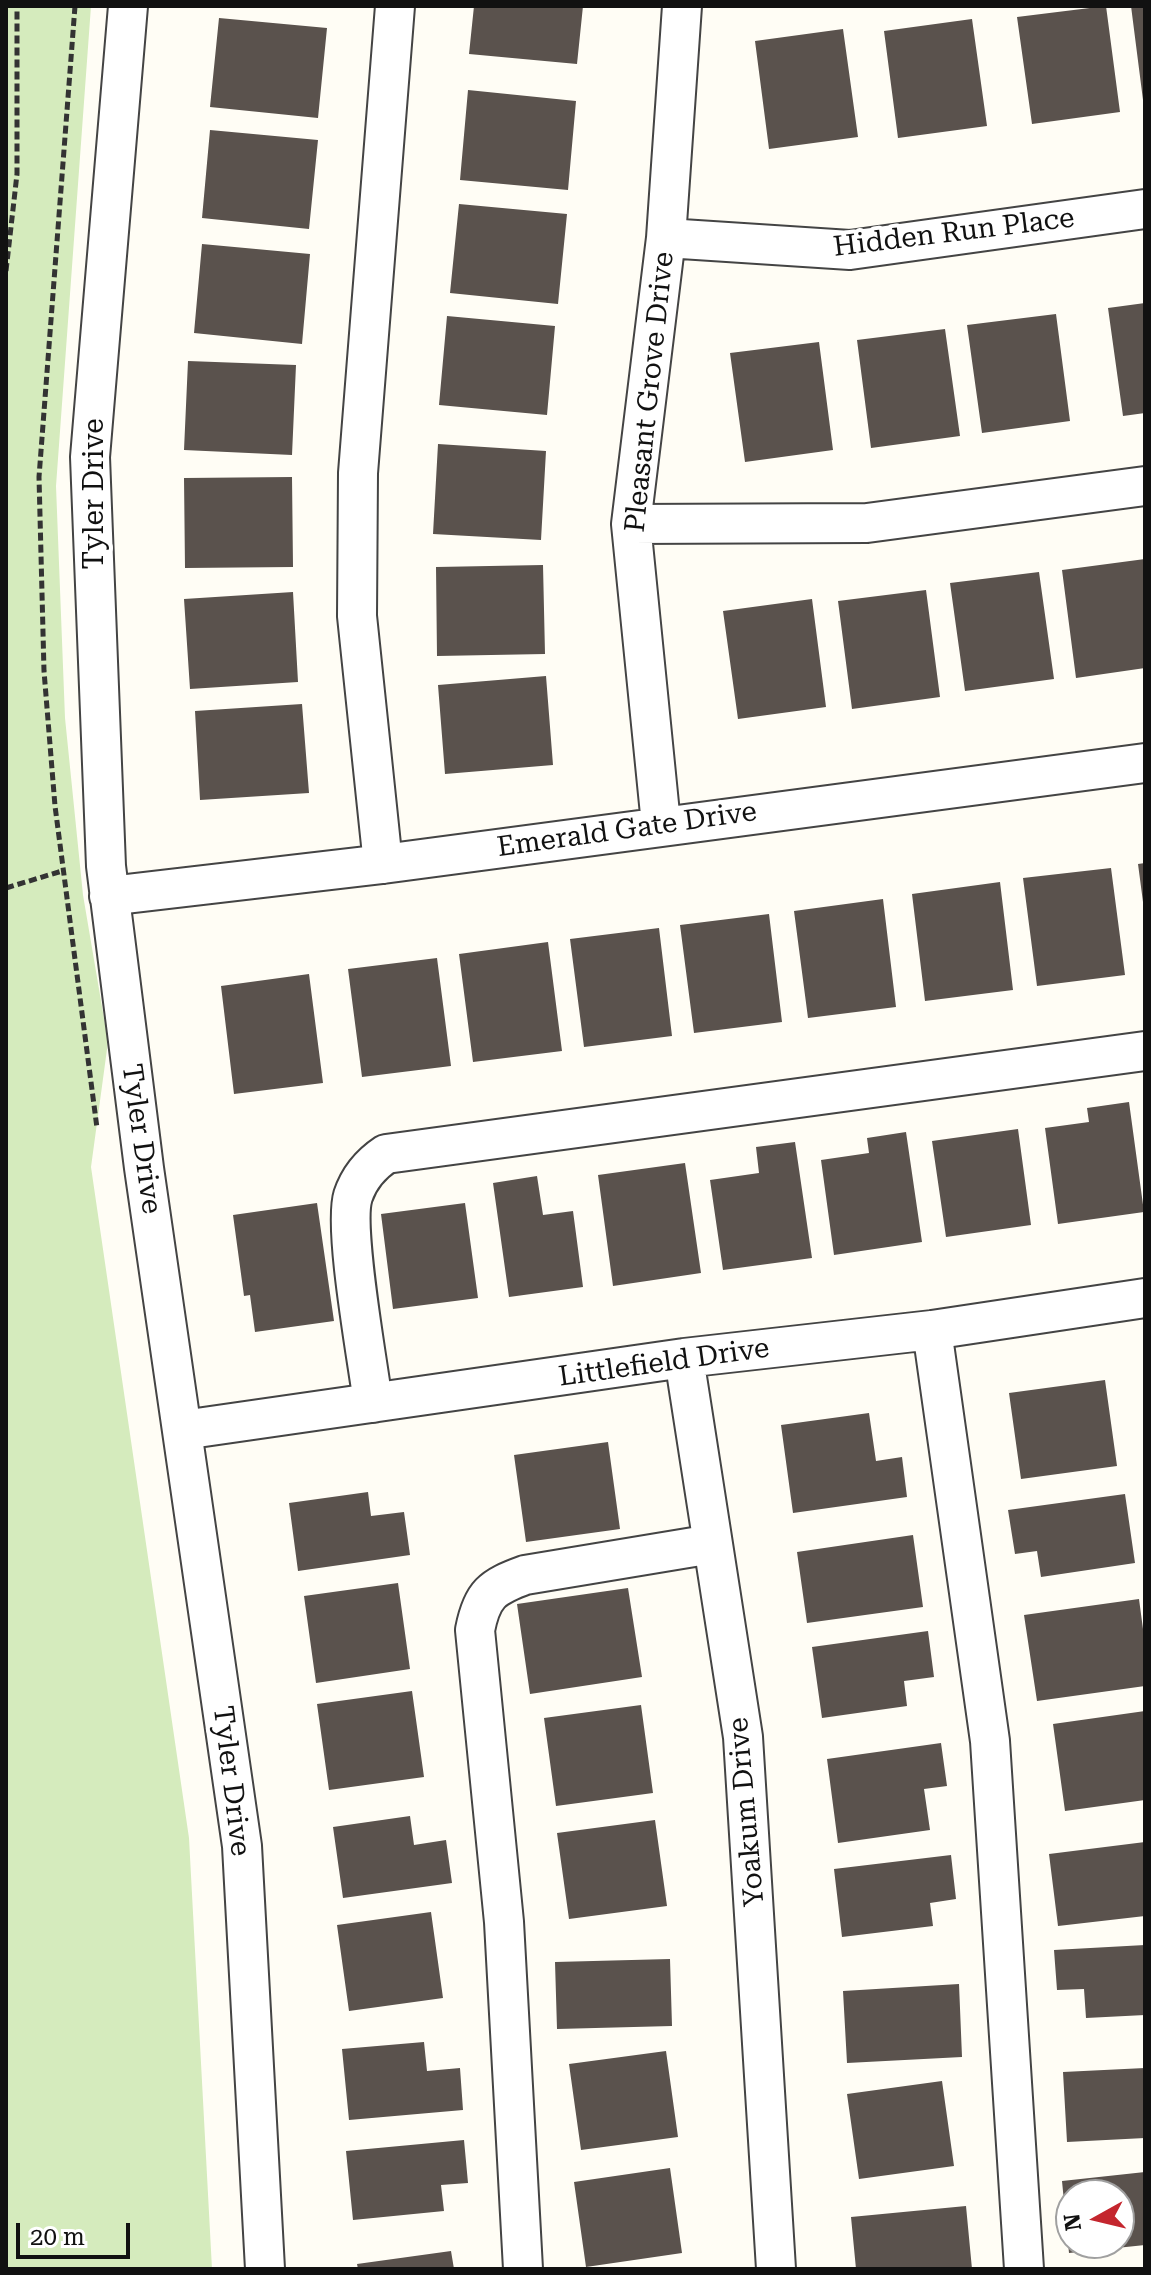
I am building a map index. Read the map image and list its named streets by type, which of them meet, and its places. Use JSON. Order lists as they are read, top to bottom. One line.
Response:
{"streets":{"street":["Hidden Run Place","Pleasant Grove Drive","Tyler Drive","Emerald Gate Drive","Littlefield Drive","Yoakum Drive"]},"crossings":[["Hidden Run Place","Pleasant Grove Drive"],["Pleasant Grove Drive","Emerald Gate Drive"],["Tyler Drive","Emerald Gate Drive"],["Tyler Drive","Littlefield Drive"],["Littlefield Drive","Yoakum Drive"]],"scale_bar":"20 m","north":"left"}
